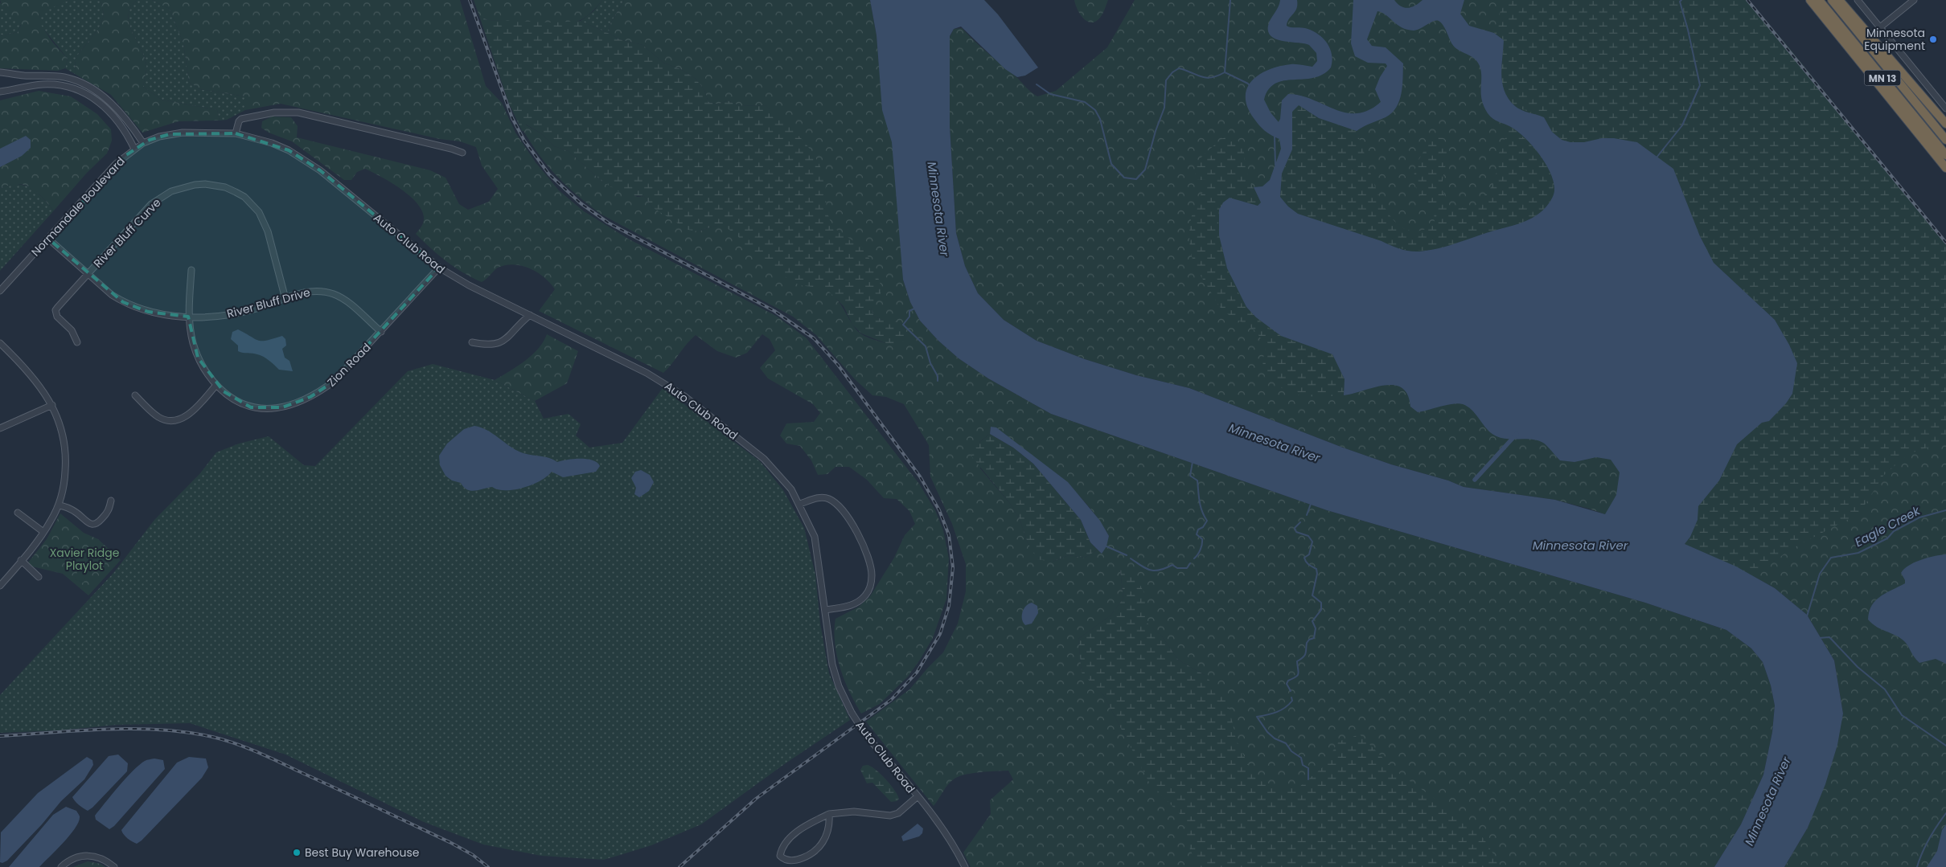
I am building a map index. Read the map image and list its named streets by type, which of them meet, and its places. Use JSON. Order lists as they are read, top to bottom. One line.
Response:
{"streets":{"highway":["MN 13"],"street":["Normandale Boulevard","River Bluff Curve","Auto Club Road","River Bluff Drive","Zion Road"]},"crossings":[["Normandale Boulevard","Auto Club Road"],["Normandale Boulevard","River Bluff Drive"],["River Bluff Curve","River Bluff Drive"],["Auto Club Road","Zion Road"],["River Bluff Drive","Zion Road"]],"water":["Minnesota River","Eagle Creek"],"parks":["Xavier Ridge Playlot"],"places":["Minnesota Equipment","Best Buy Warehouse"]}
